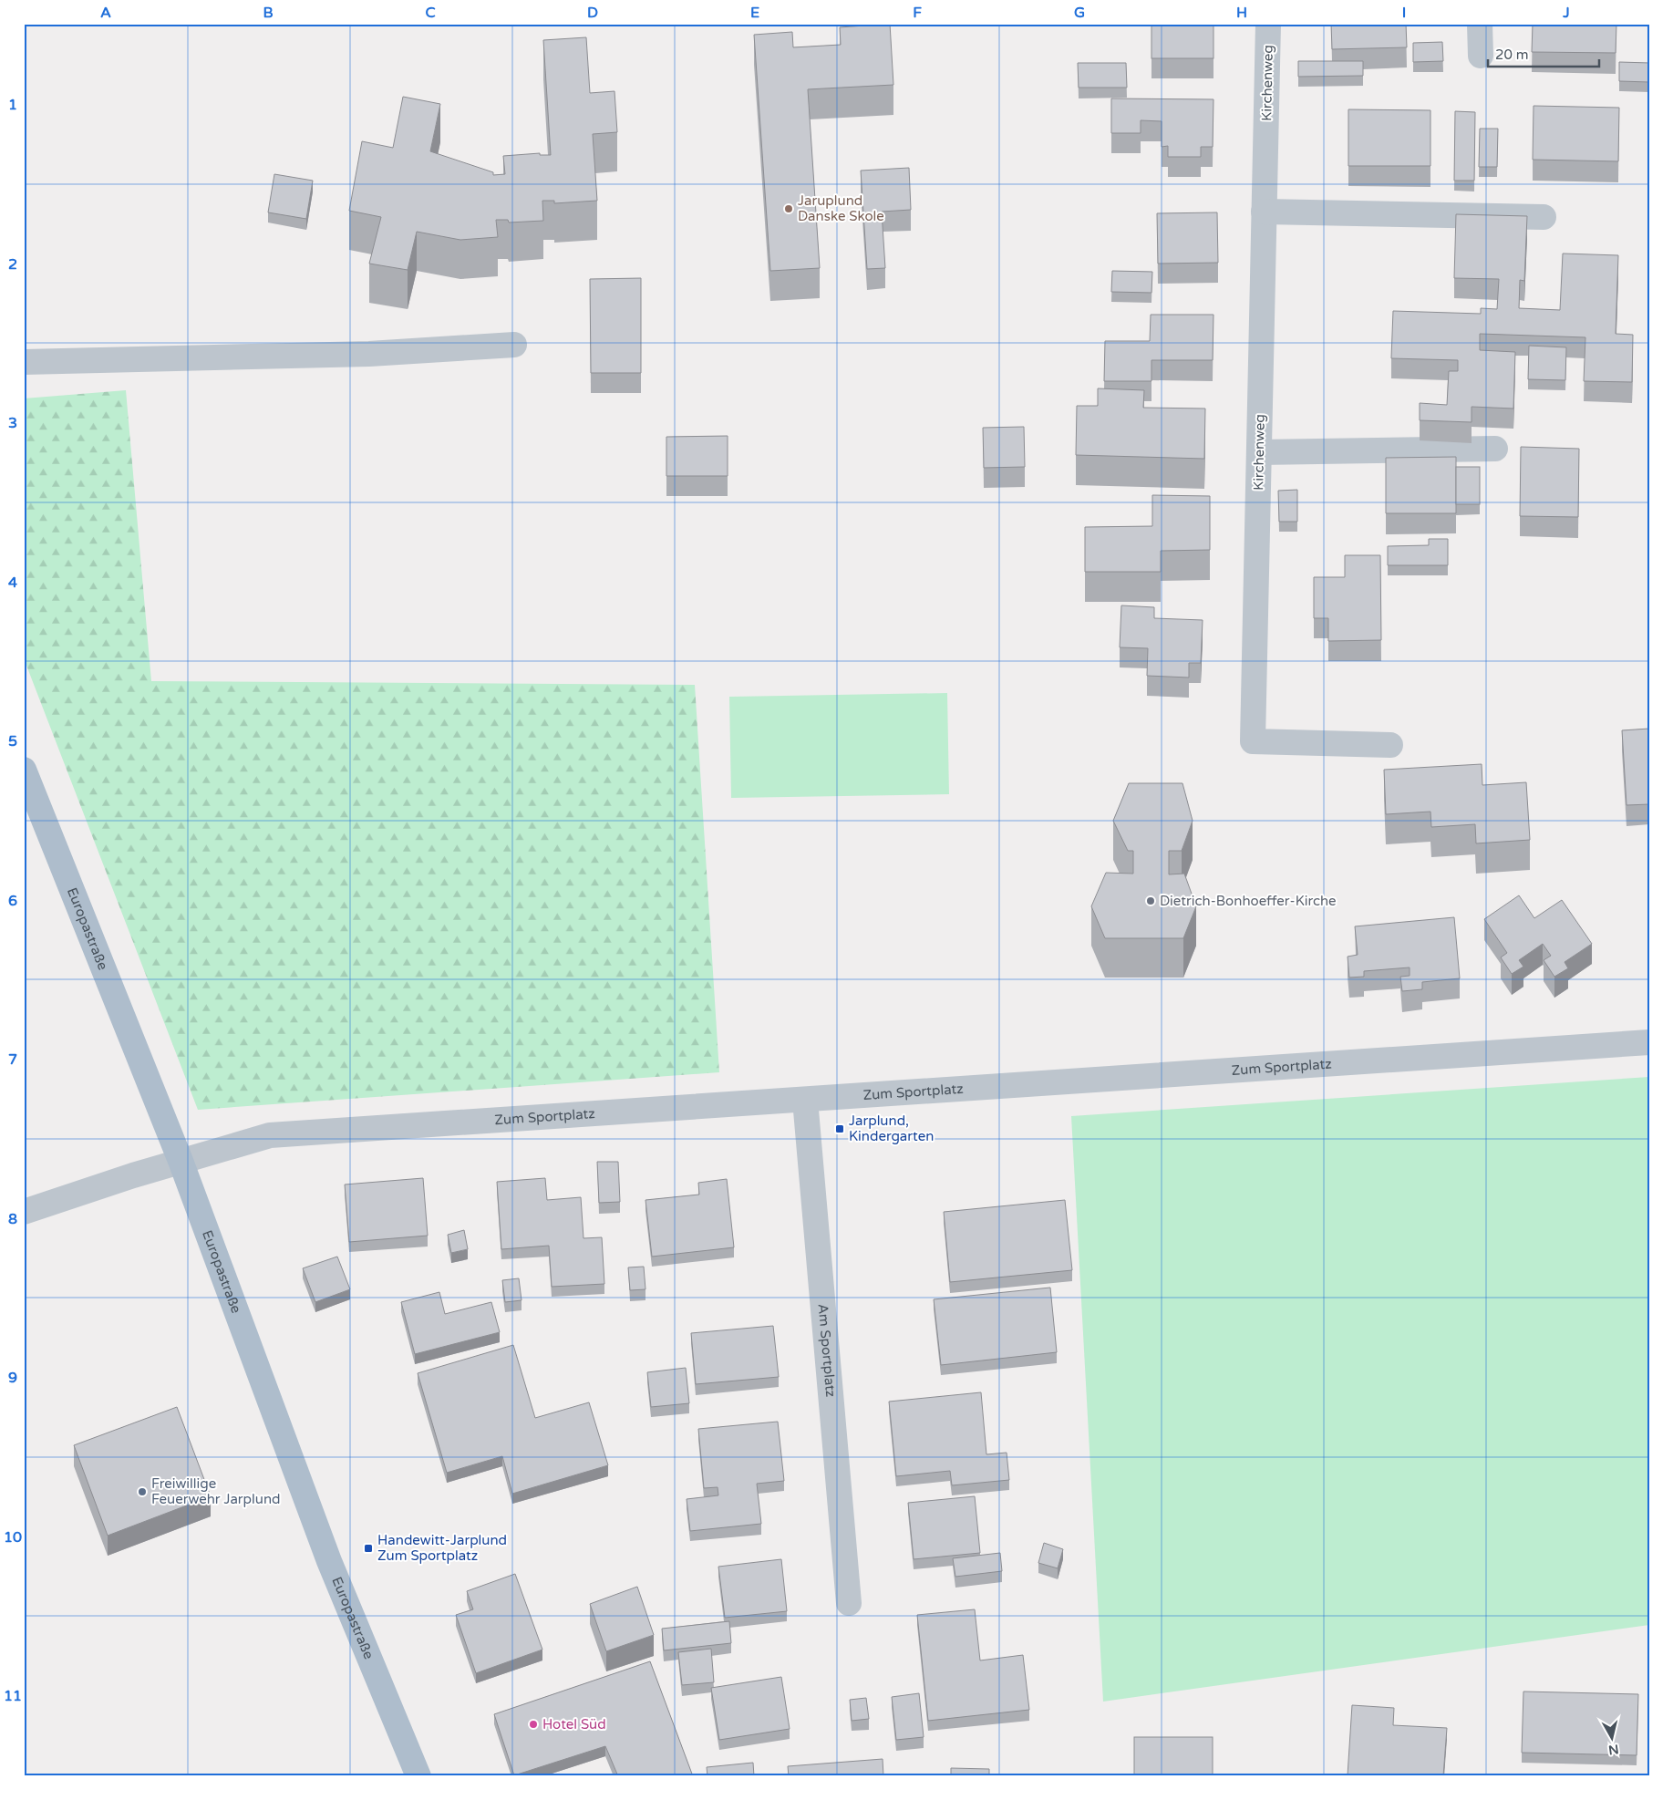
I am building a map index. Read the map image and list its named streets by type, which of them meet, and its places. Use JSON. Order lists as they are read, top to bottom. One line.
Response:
{"streets":{"main road":["Europastraße"],"street":["Kirchenweg","Zum Sportplatz","Am Sportplatz"]},"crossings":[["Europastraße","Zum Sportplatz"],["Zum Sportplatz","Am Sportplatz"]],"places":{"other":["Jaruplund Danske Skole","Dietrich-Bonhoeffer-Kirche","Freiwillige Feuerwehr Jarplund","Hotel Süd"],"transit":["Jarplund, Kindergarten","Handewitt-Jarplund Zum Sportplatz"]},"scale_bar":"20 m","north":"bottom","grid":{"columns":["A","B","C","D","E","F","G","H","I","J"],"rows":["1","2","3","4","5","6","7","8","9","10","11"]}}
